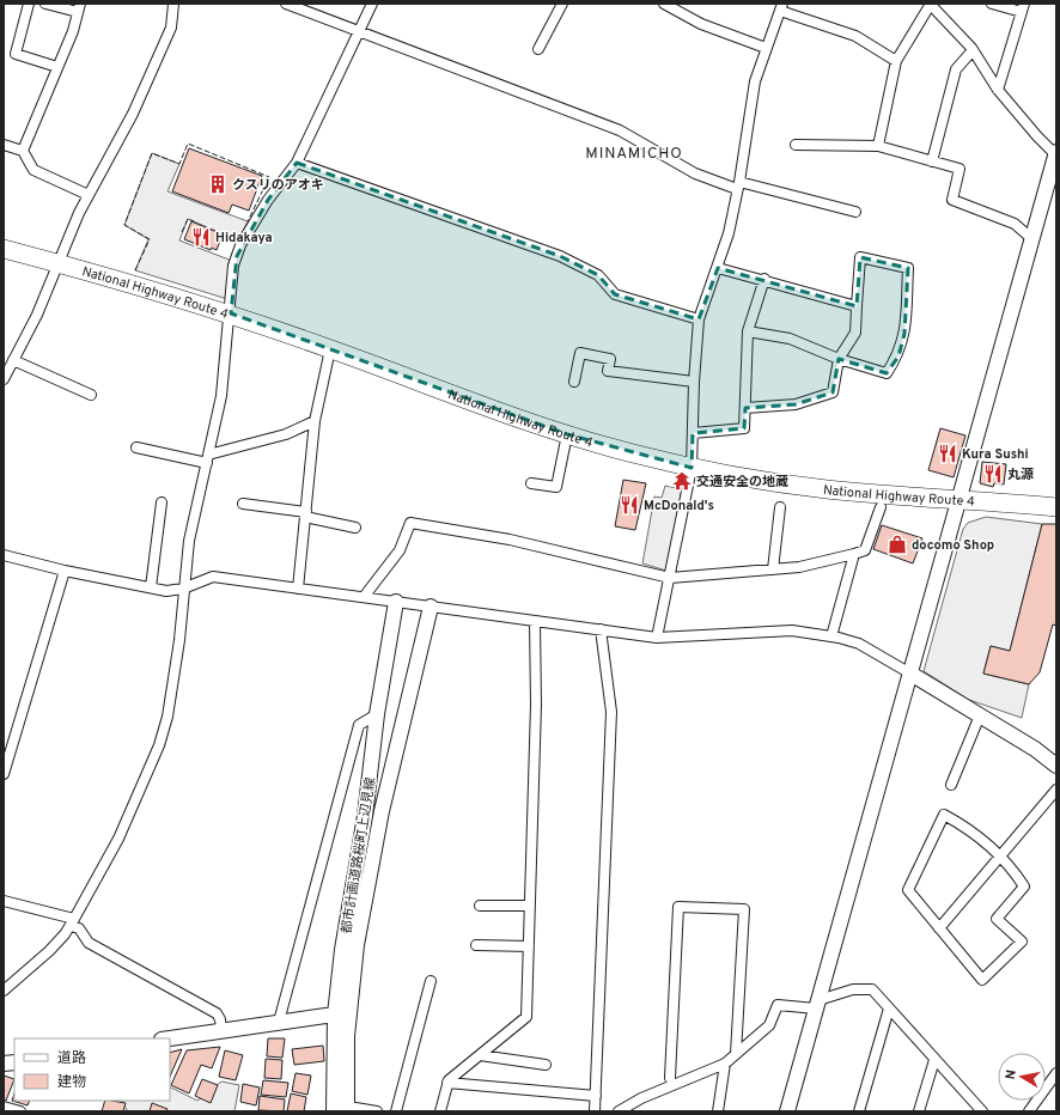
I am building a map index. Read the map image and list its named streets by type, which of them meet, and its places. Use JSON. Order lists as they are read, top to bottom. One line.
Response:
{"streets":{"highway":["National Highway Route 4"],"street":["都市計画道路桜町上辺見線"]},"districts":["MINAMICHO"],"places":{"building":["クスリのアオキ"],"restaurant":["Hidakaya","Kura Sushi","丸源","McDonald's"],"temple":["交通安全の地蔵"],"shop":["docomo Shop"]},"legend":["道路","建物"],"north":"left"}
